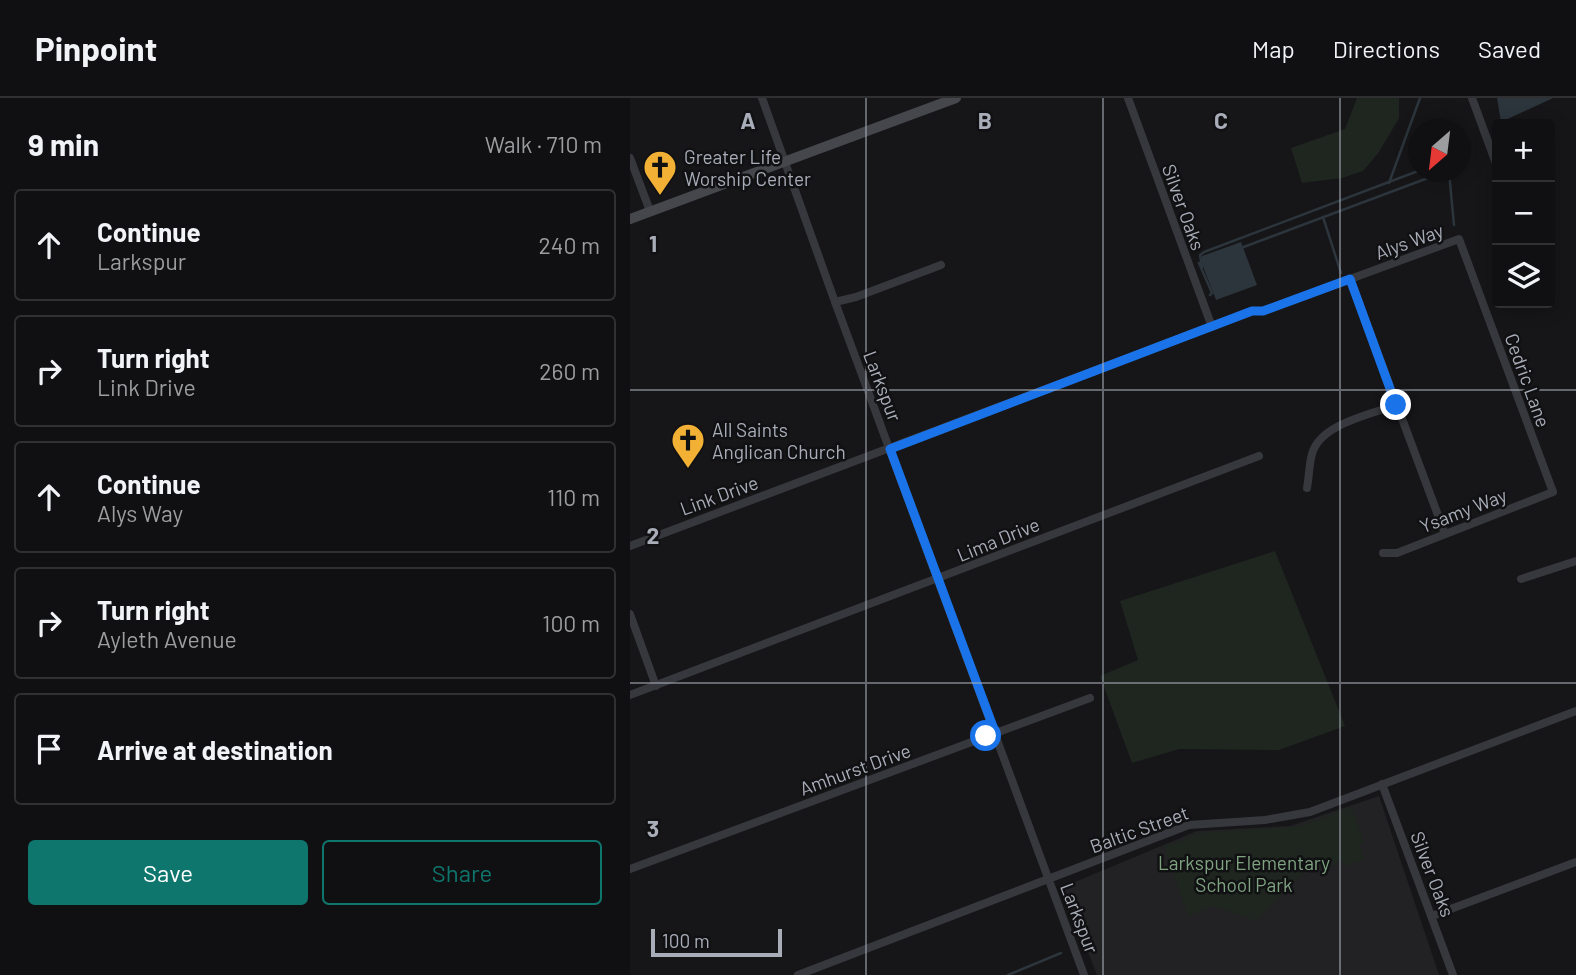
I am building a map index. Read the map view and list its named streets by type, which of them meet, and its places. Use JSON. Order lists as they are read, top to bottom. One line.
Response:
{"streets":{"street":["Silver Oaks","Alys Way","Cedric Lane","Larkspur","Link Drive","Ysamy Way","Lima Drive","Amhurst Drive","Baltic Street"]},"crossings":[["Silver Oaks","Alys Way"],["Silver Oaks","Link Drive"],["Silver Oaks","Baltic Street"],["Alys Way","Cedric Lane"],["Alys Way","Link Drive"],["Cedric Lane","Ysamy Way"],["Larkspur","Link Drive"],["Larkspur","Lima Drive"],["Larkspur","Amhurst Drive"],["Larkspur","Baltic Street"]],"parks":["Larkspur Elementary School Park"],"places":{"church":["Greater Life Worship Center","All Saints Anglican Church"]},"scale_bar":"100 m","north":"bottom left","page":{"header":"Pinpoint","nav":["Map","Directions","Saved"],"heading":["9 min","Walk · 710 m"],"map_buttons":["+","−"],"list":[["Continue","Larkspur","240 m"],["Turn right","Link Drive","260 m"],["Continue","Alys Way","110 m"],["Turn right","Ayleth Avenue","100 m"],"Arrive at destination"],"buttons":["Save","Share"],"scale":"100 m"},"grid":{"columns":["A","B","C"],"rows":["1","2","3"]}}
